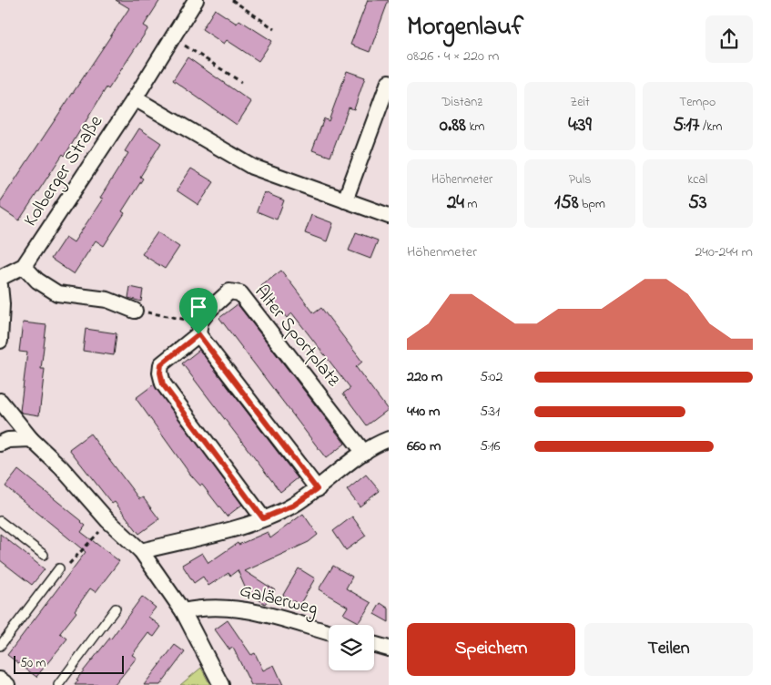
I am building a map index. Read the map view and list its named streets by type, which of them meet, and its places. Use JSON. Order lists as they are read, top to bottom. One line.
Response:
{"streets":{"street":["Kolberger Straße","Alter Sportplatz","Galäerweg"]},"scale_bar":"50 m","page":{"heading":["Morgenlauf","08:26 · 4 × 220 m"],"stats":[["Distanz","0.88 km"],["Zeit","4:39"],["Tempo","5:17 /km"],["Höhenmeter","24 m"],["Puls","158 bpm"],["kcal","53"]],"chart":["Höhenmeter","240–244 m"],"list":[{"name":"220 m","note":"5:02"},{"name":"440 m","note":"5:31"},{"name":"660 m","note":"5:16"}],"buttons":["Speichern","Teilen"],"scale":"50 m"}}
